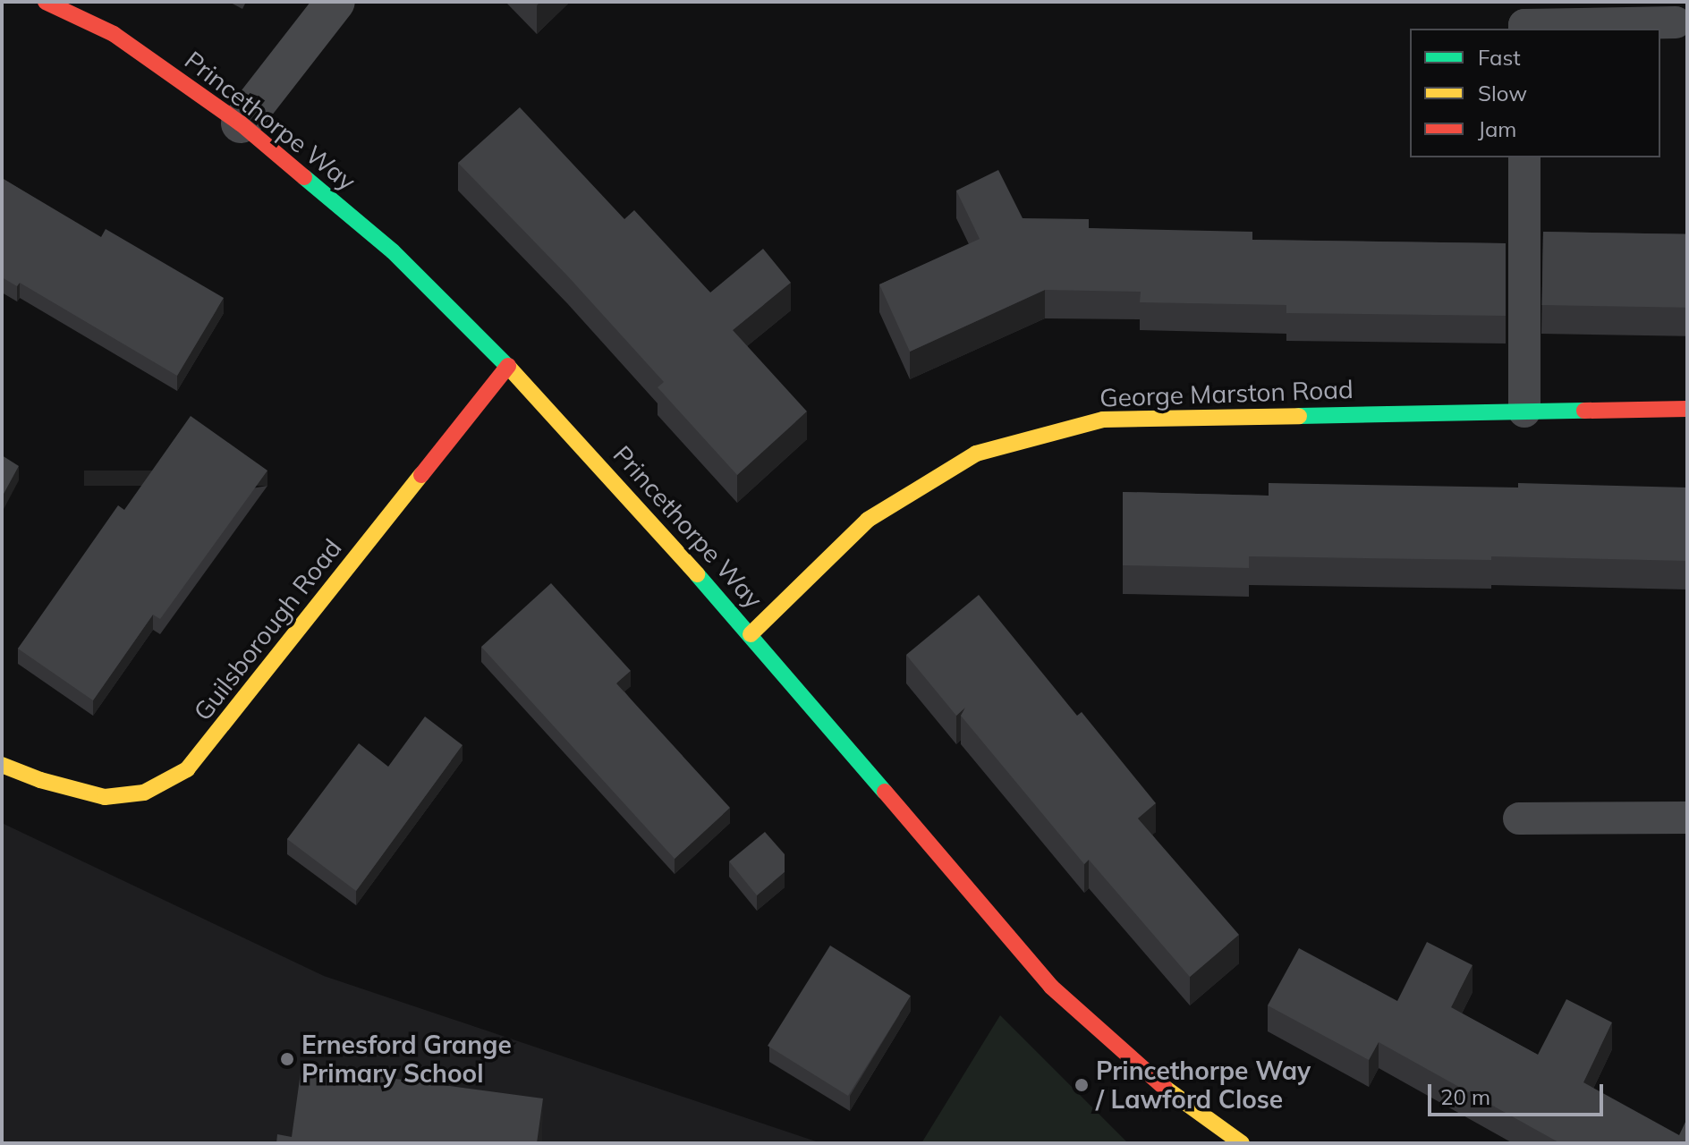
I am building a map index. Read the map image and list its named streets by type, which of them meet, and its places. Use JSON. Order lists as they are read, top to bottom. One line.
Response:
{"streets":{"street":["Princethorpe Way","George Marston Road","Guilsborough Road"]},"crossings":[["Princethorpe Way","George Marston Road"],["Princethorpe Way","Guilsborough Road"]],"places":["Ernesford Grange Primary School","Princethorpe Way / Lawford Close"],"legend":["Fast","Slow","Jam"],"scale_bar":"20 m"}
